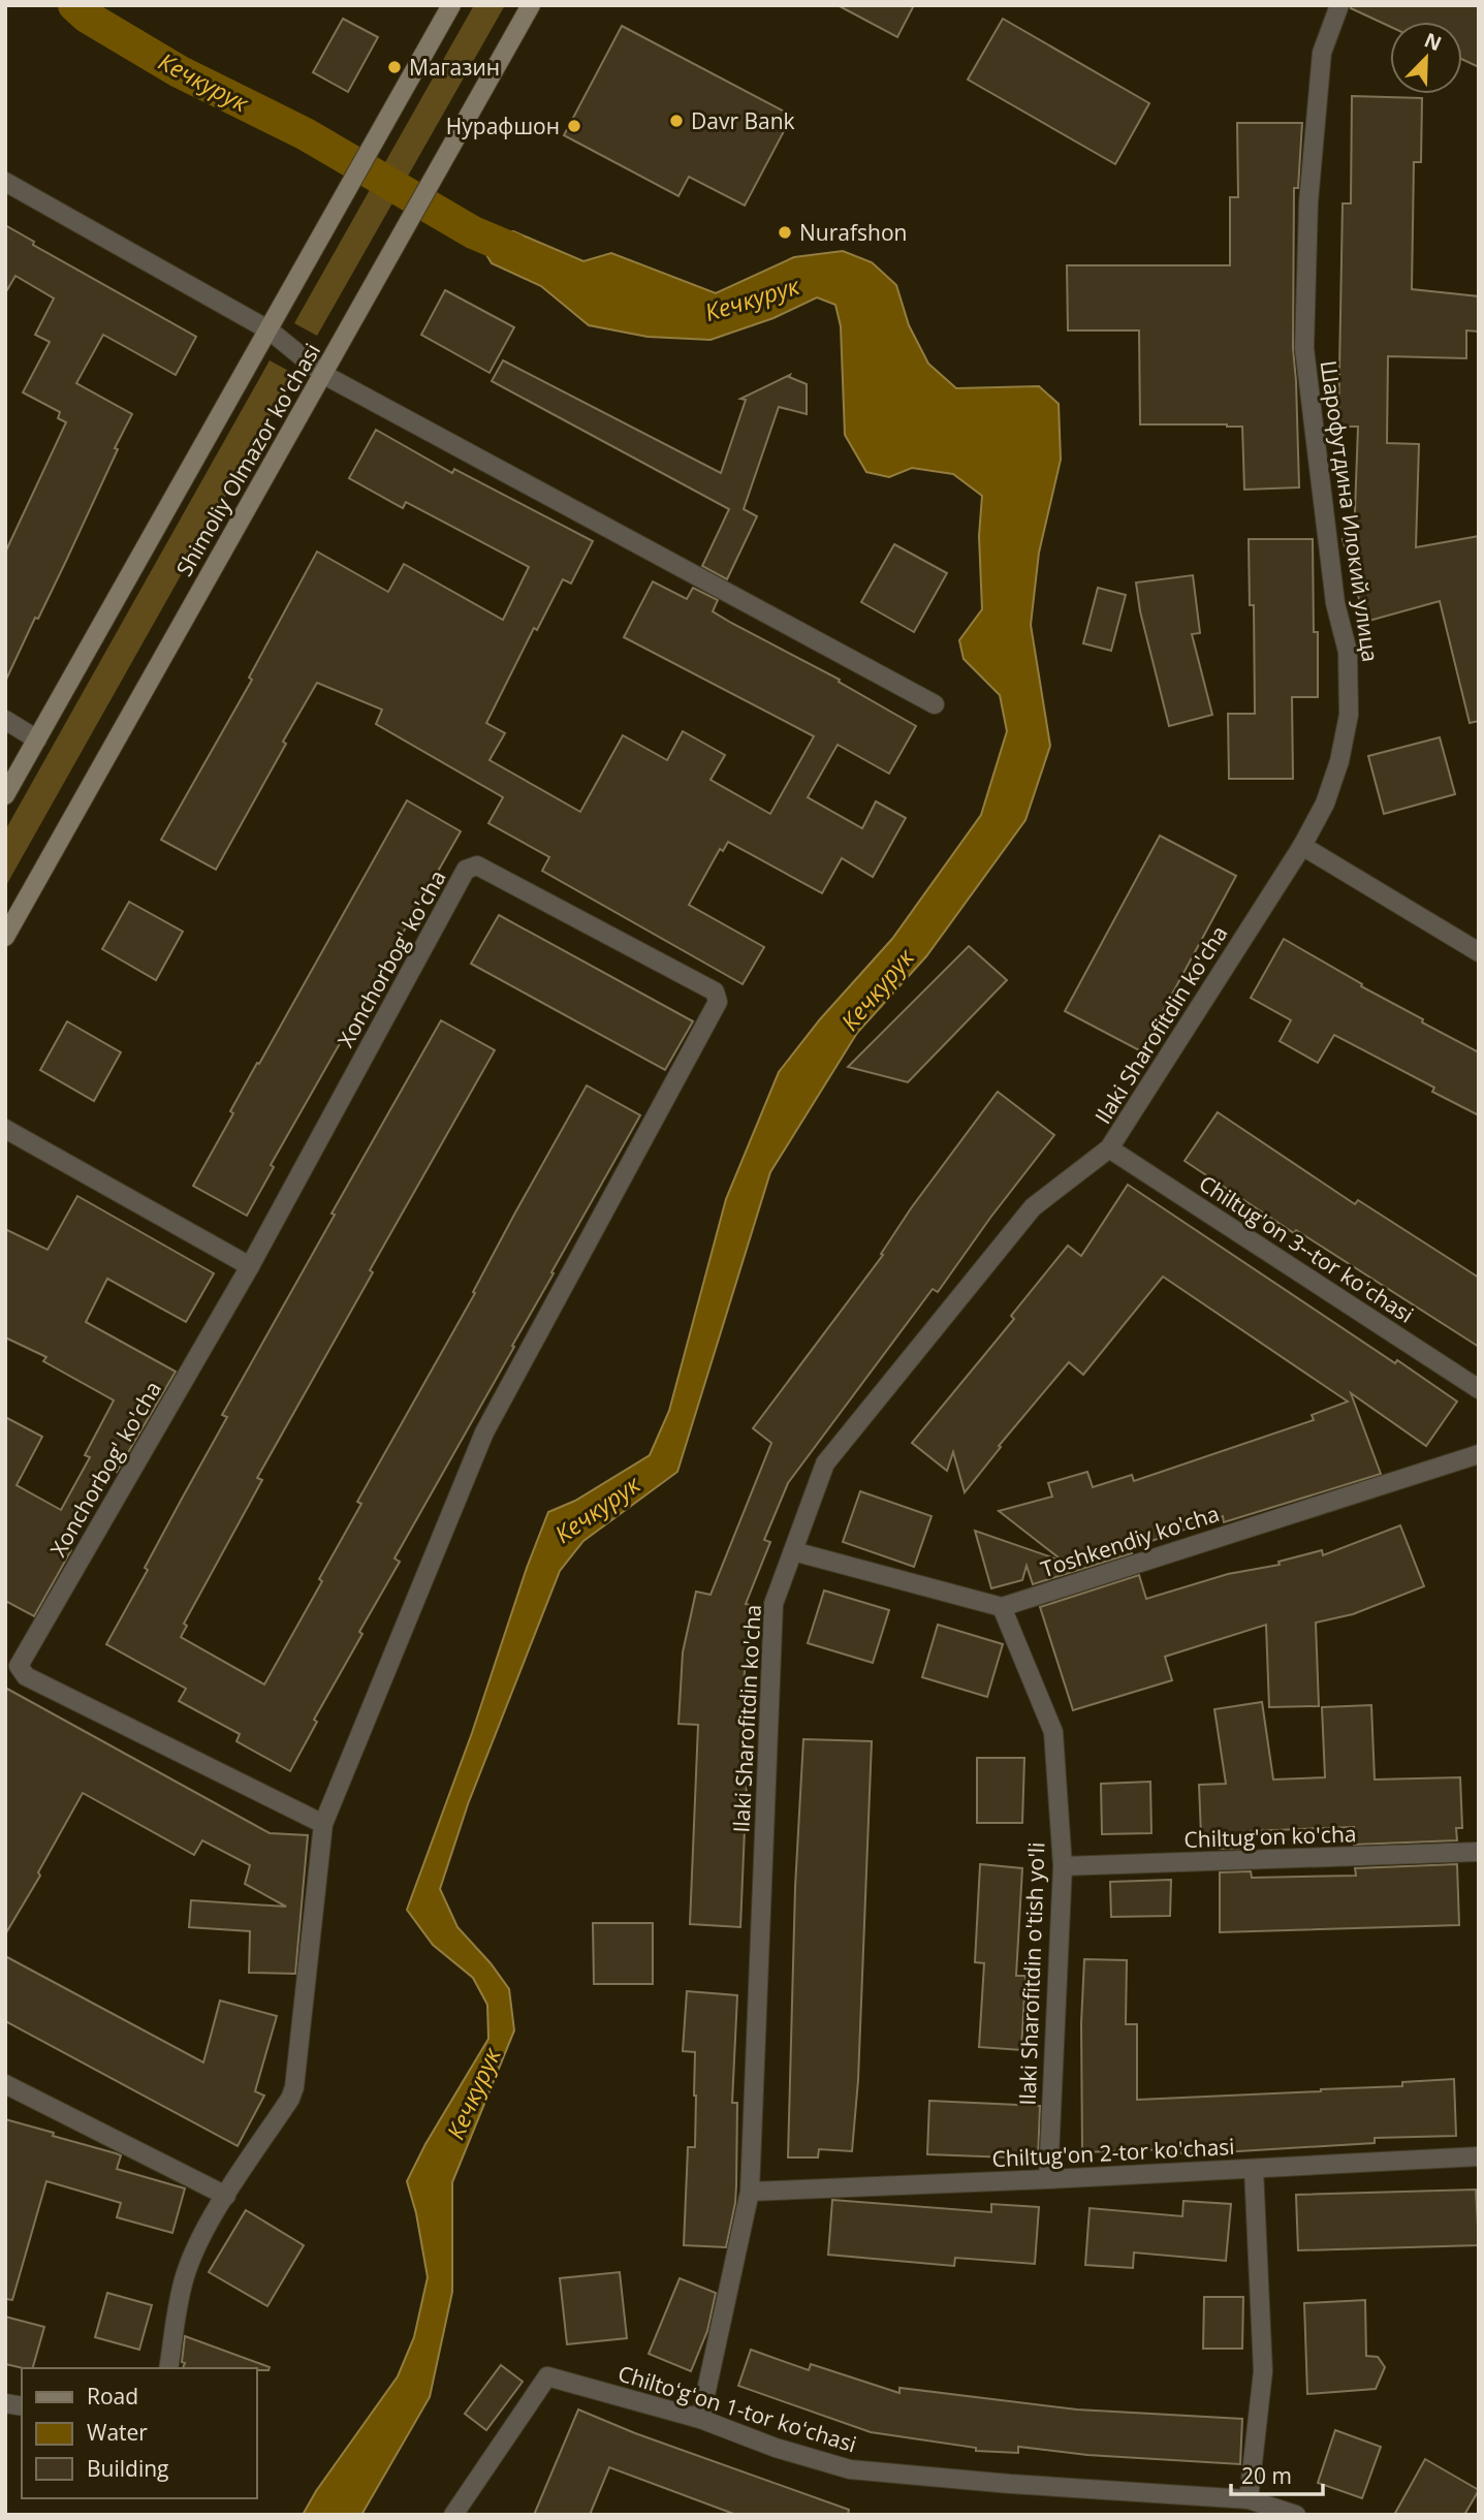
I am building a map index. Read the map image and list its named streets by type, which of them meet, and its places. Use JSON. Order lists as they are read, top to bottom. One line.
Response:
{"streets":{"main road":["Shimoliy Olmazor ko'chasi"],"street":["Шарофутдина Илокий улица","Xonchorbog' ko'cha","Ilaki Sharofitdin ko'cha","Chiltug'on 3--tor koʻchasi","Toshkendiy ko'cha","Chiltug'on ko'cha","Ilaki Sharofitdin o'tish yo'li","Chiltug'on 2-tor ko'chasi","Chiltoʻgʻon 1-tor koʻchasi"]},"crossings":[["Шарофутдина Илокий улица","Ilaki Sharofitdin ko'cha"],["Ilaki Sharofitdin ko'cha","Chiltug'on 3--tor koʻchasi"],["Ilaki Sharofitdin ko'cha","Chiltug'on 2-tor ko'chasi"],["Ilaki Sharofitdin ko'cha","Chiltoʻgʻon 1-tor koʻchasi"],["Toshkendiy ko'cha","Ilaki Sharofitdin o'tish yo'li"],["Chiltug'on ko'cha","Ilaki Sharofitdin o'tish yo'li"],["Ilaki Sharofitdin o'tish yo'li","Chiltug'on 2-tor ko'chasi"]],"water":["Кечкурук"],"places":["Магазин","Davr Bank","Нурафшон","Nurafshon"],"legend":["Road","Water","Building"],"scale_bar":"20 m","north":"top right"}
